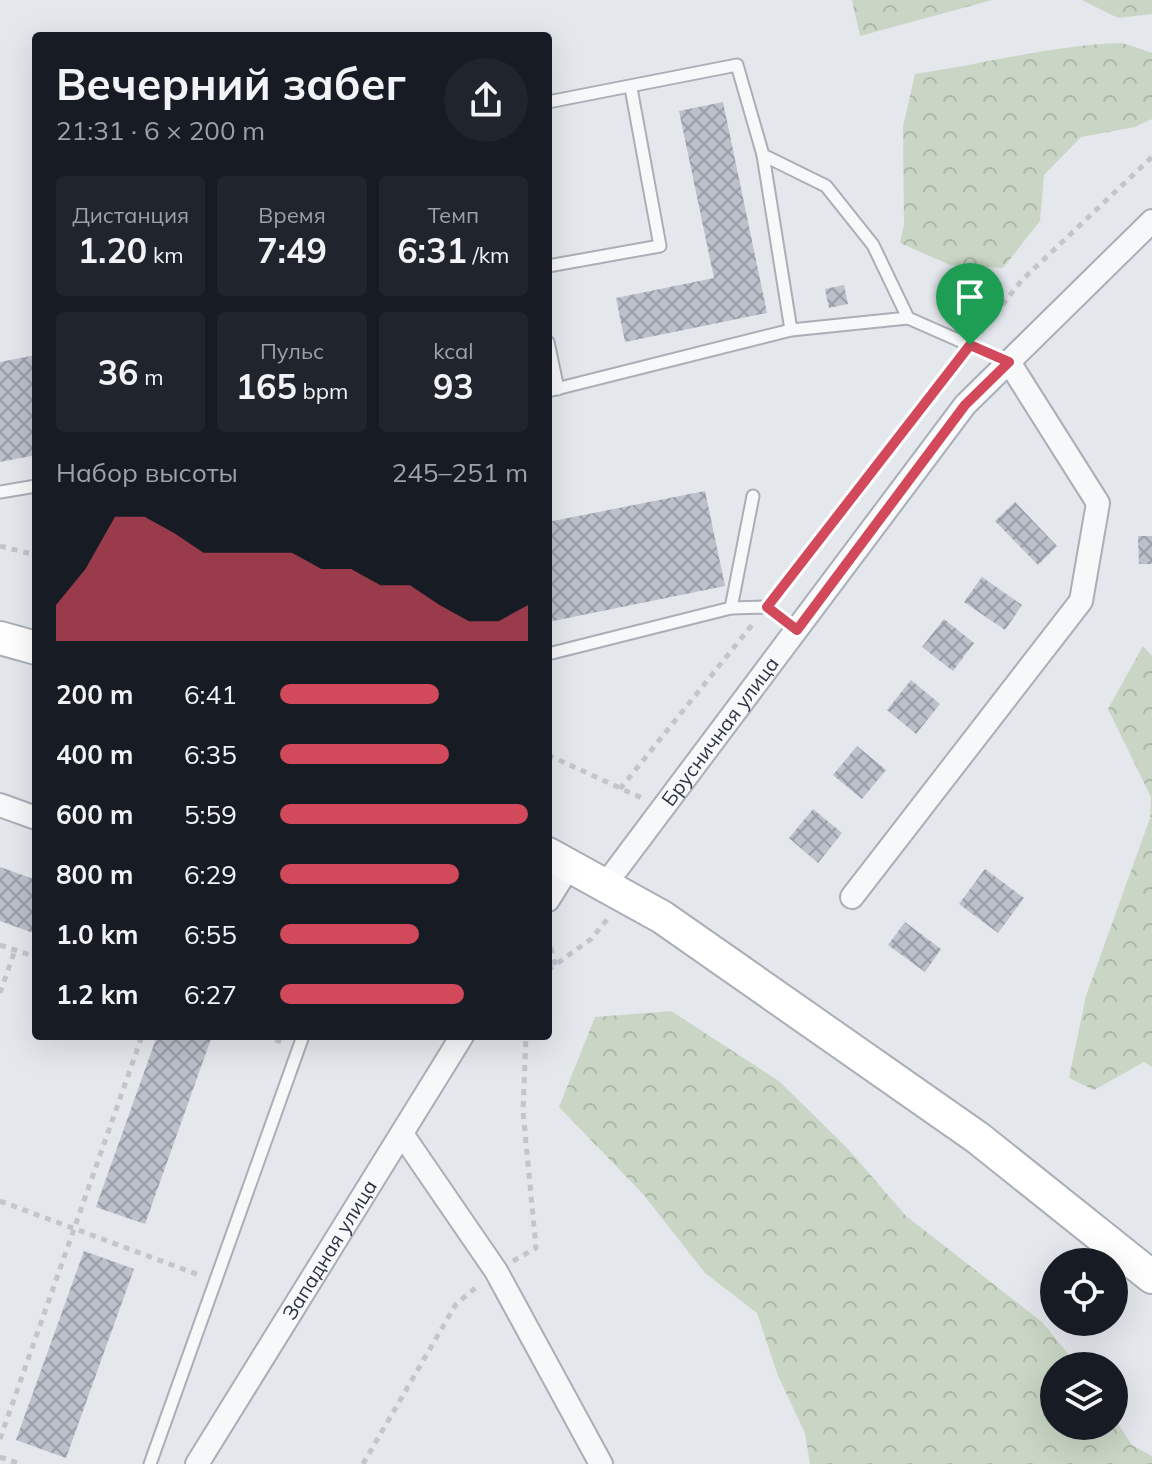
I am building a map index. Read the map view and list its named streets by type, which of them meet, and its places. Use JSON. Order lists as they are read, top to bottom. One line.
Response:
{"streets":{"street":["Брусничная улица","Западная улица"]},"page":{"heading":["Вечерний забег","21:31 · 6 × 200 m"],"stats":[["Дистанция","1.20 km"],["Время","7:49"],["Темп","6:31 /km"],["36 m"],["Пульс","165 bpm"],["kcal","93"]],"chart":["Набор высоты","245–251 m"],"list":[{"name":"200 m","note":"6:41"},{"name":"400 m","note":"6:35"},{"name":"600 m","note":"5:59"},{"name":"800 m","note":"6:29"},{"name":"1.0 km","note":"6:55"},{"name":"1.2 km","note":"6:27"}]}}
